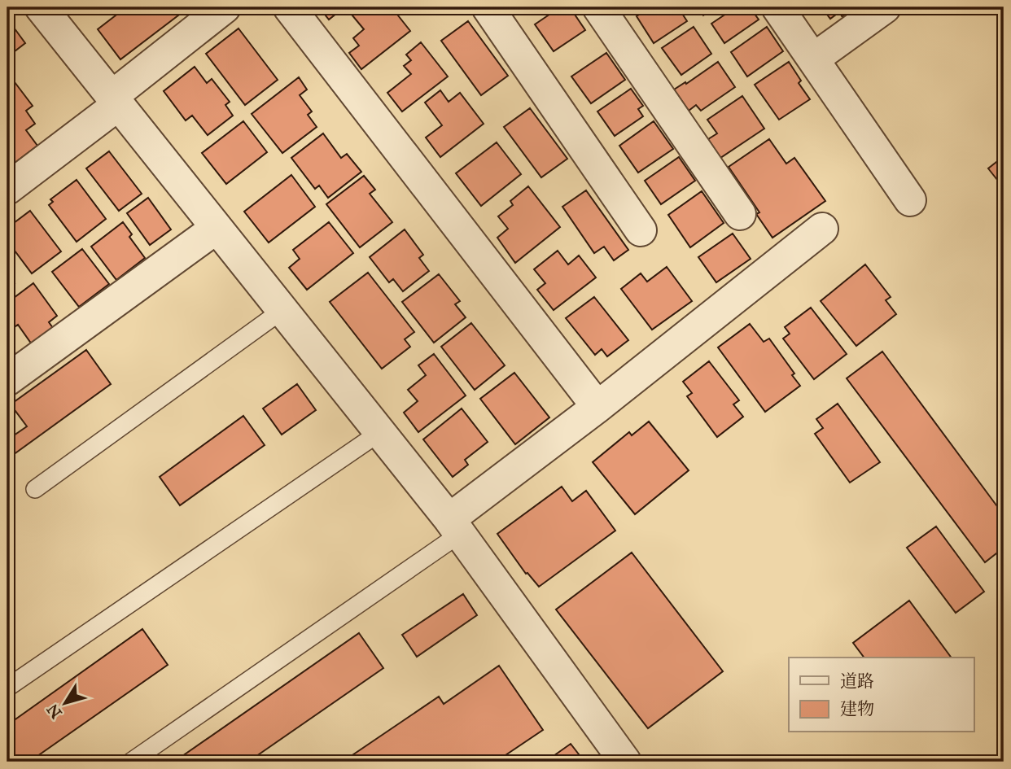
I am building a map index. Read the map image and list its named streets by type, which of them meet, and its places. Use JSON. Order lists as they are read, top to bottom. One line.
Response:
{"legend":["道路","建物"],"north":"bottom left"}
